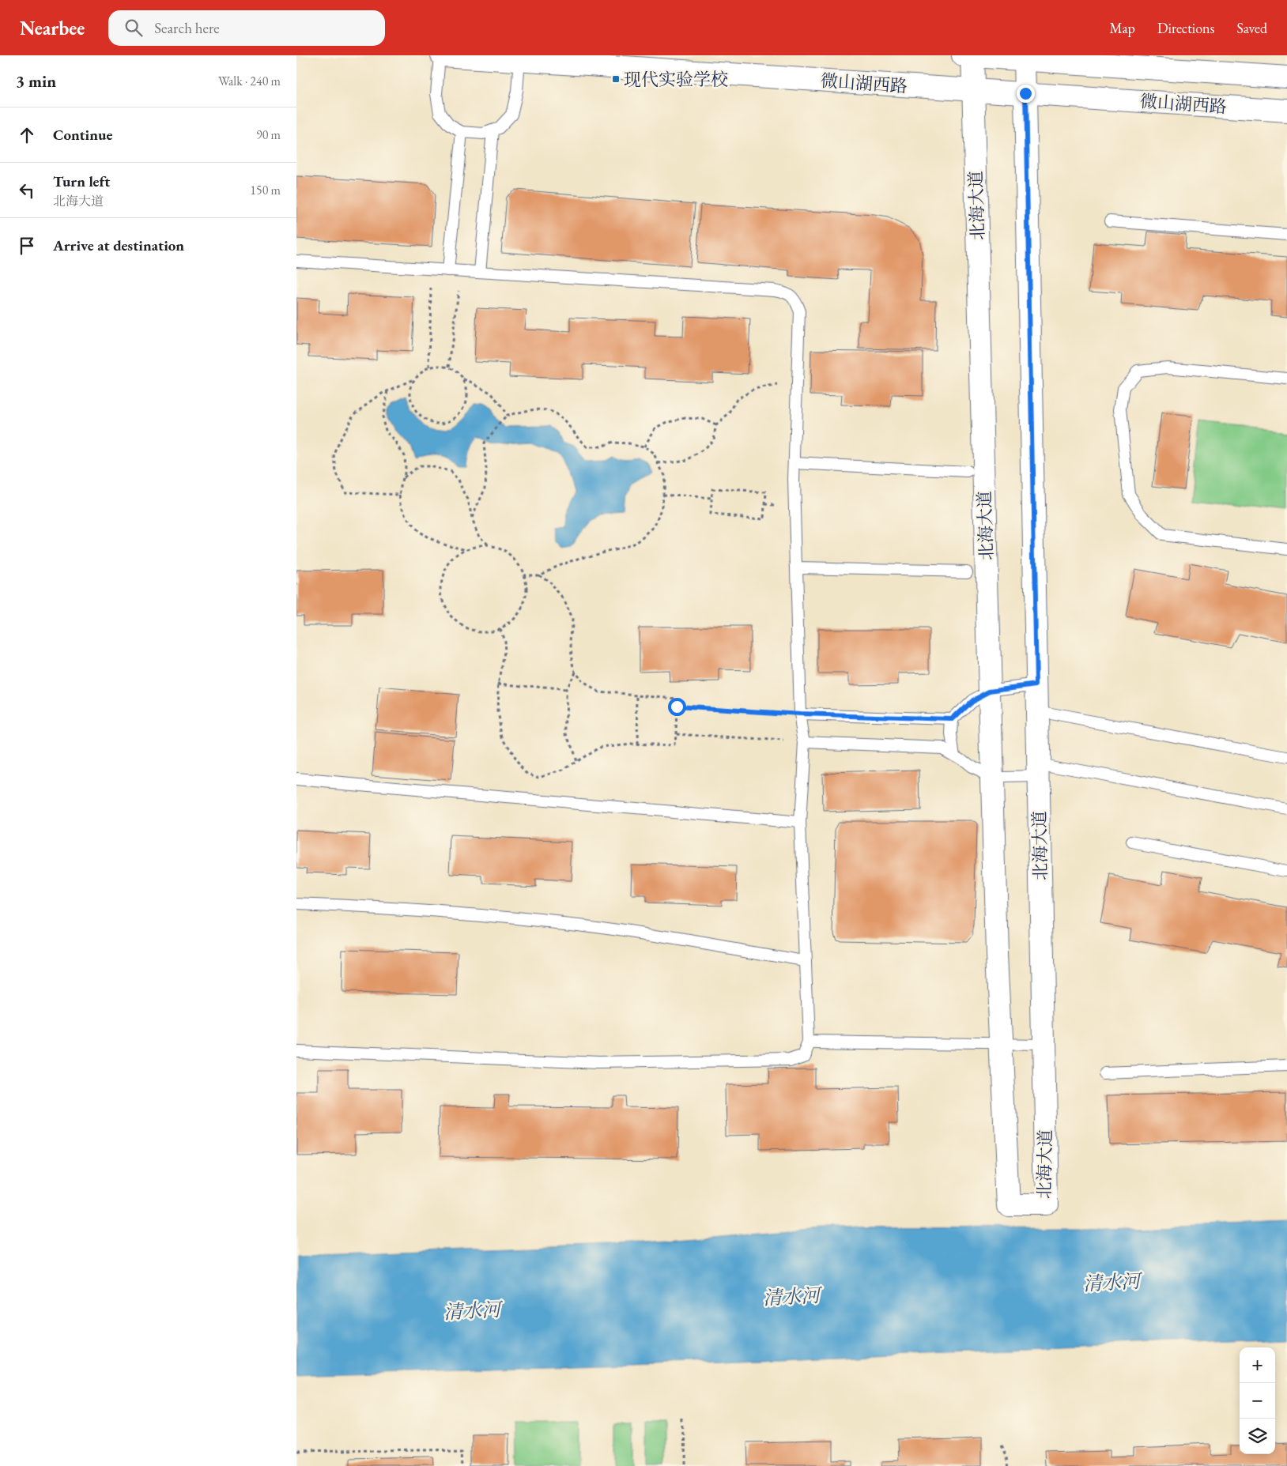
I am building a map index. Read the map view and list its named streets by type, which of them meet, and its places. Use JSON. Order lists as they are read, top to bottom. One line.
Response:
{"streets":{"street":["微山湖西路","北海大道"]},"crossings":[["微山湖西路","北海大道"]],"water":["清水河"],"places":{"transit":["现代实验学校"]},"page":{"header":"Nearbee","search":"Search here","nav":["Map","Directions","Saved"],"heading":["3 min","Walk · 240 m"],"list":[["Continue","90 m"],["Turn left","北海大道","150 m"],"Arrive at destination"],"map_buttons":["+","−"]}}
